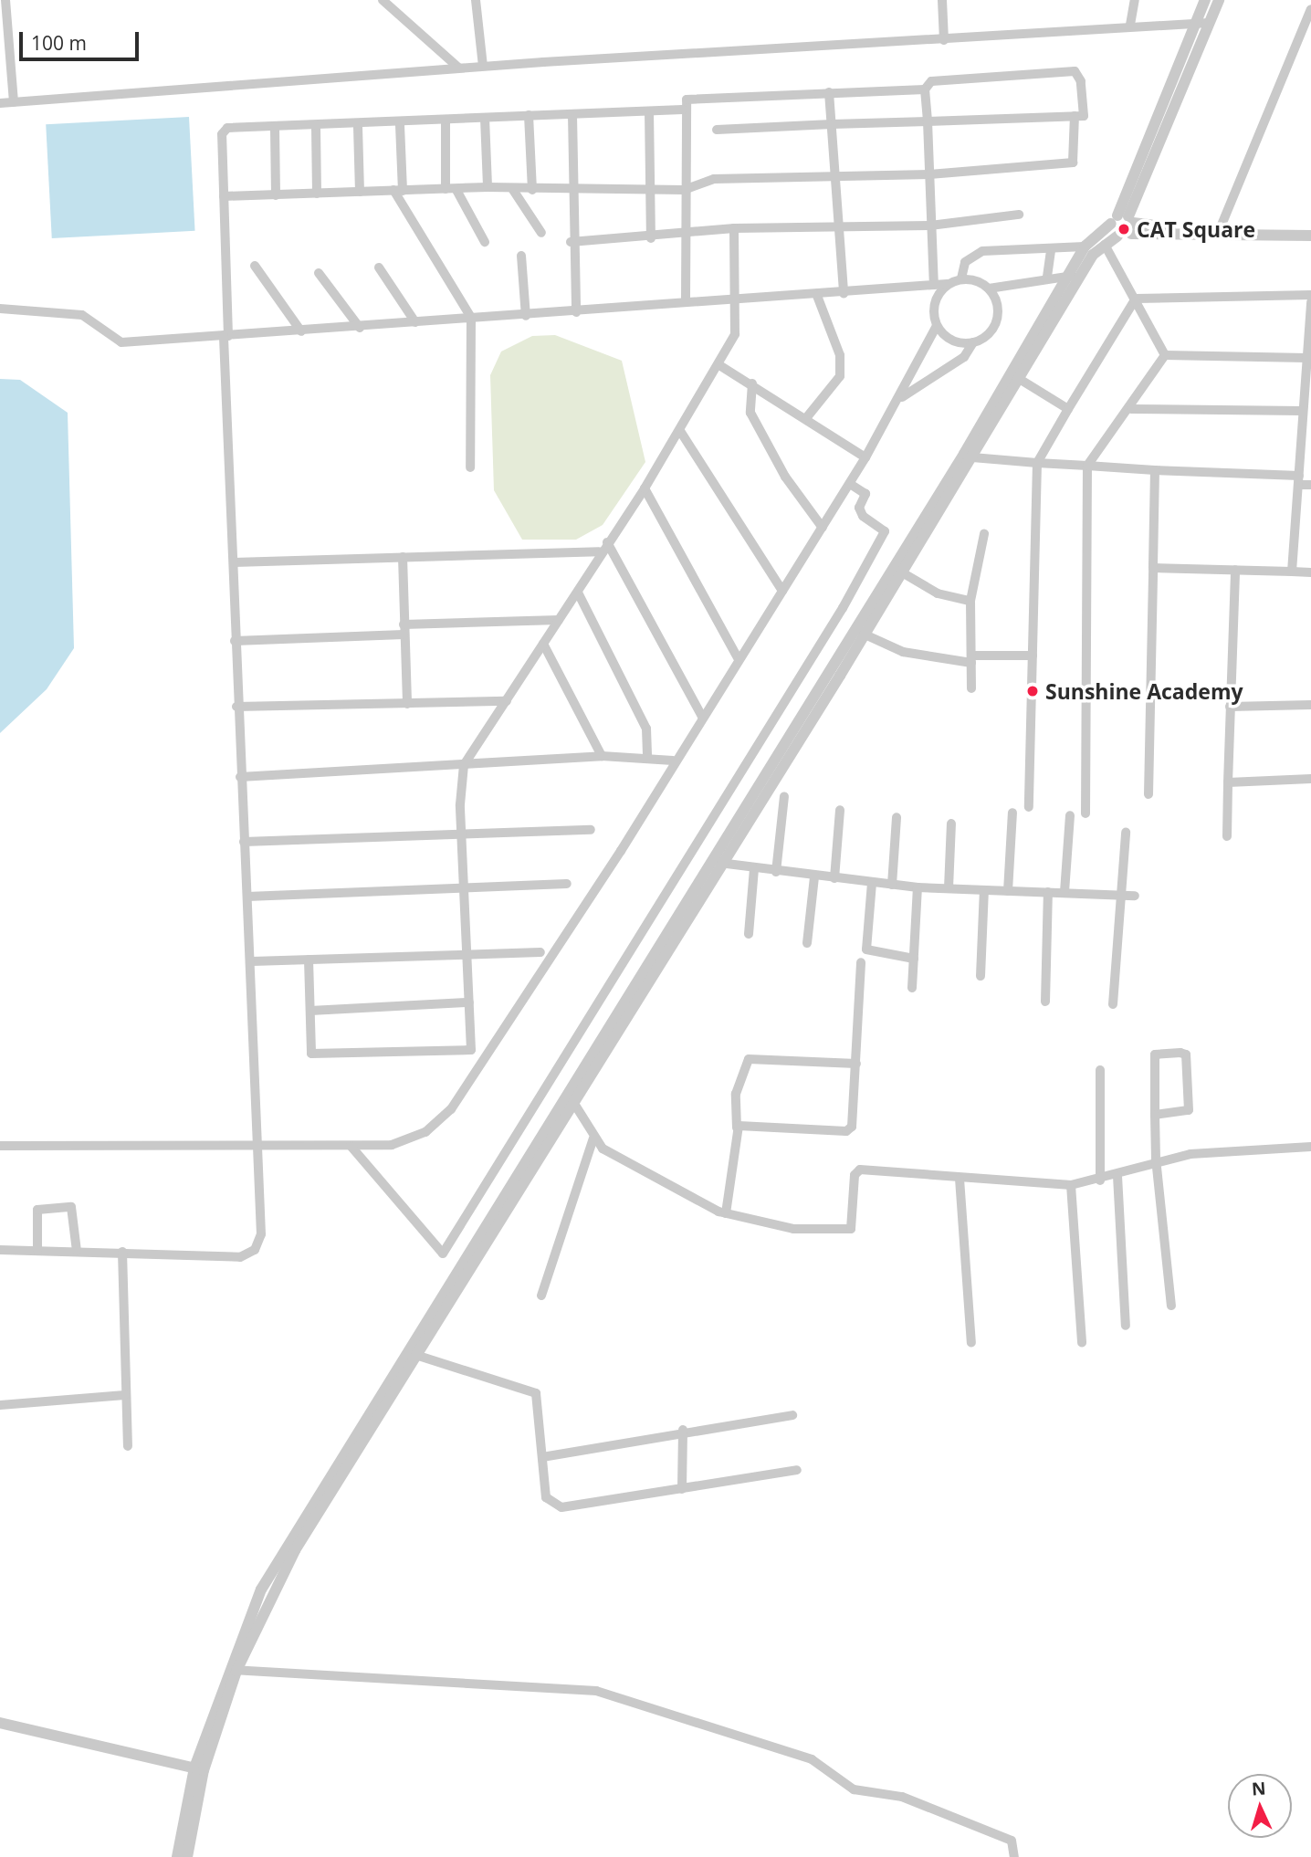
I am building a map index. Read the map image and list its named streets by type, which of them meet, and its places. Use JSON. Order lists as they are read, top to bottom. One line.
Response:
{"places":["CAT Square","Sunshine Academy"],"scale_bar":"100 m","north":"top"}
